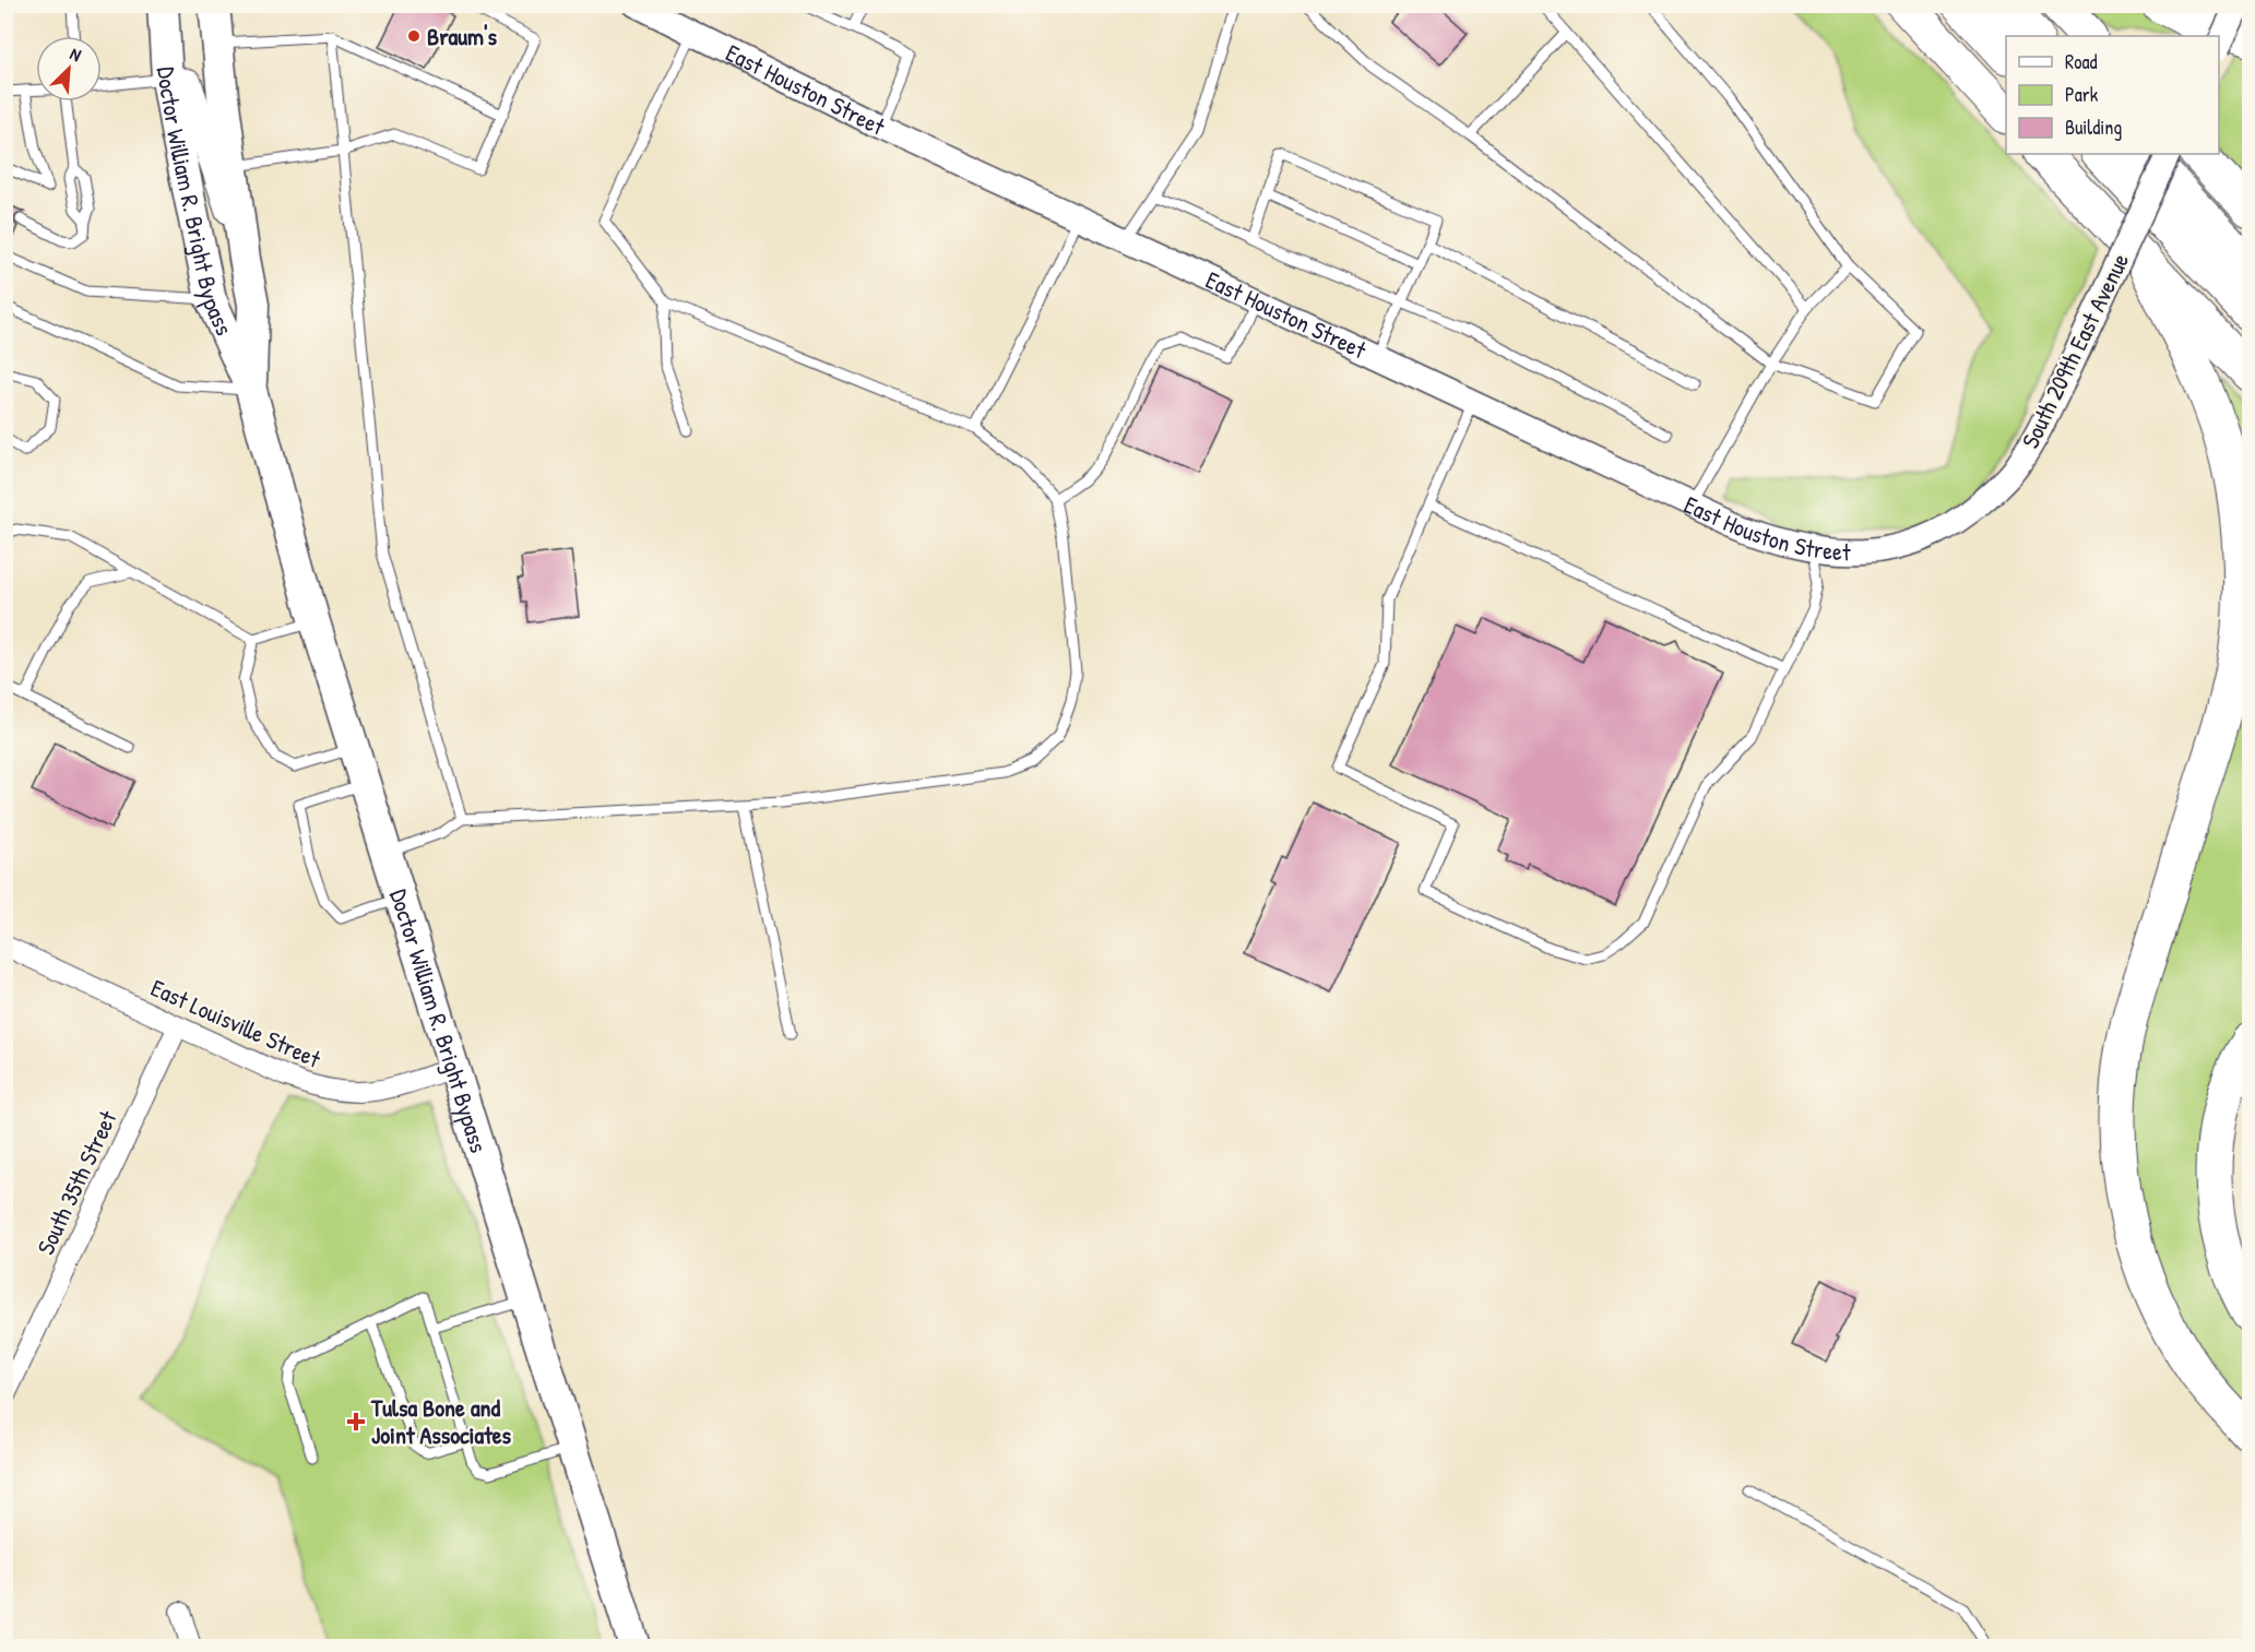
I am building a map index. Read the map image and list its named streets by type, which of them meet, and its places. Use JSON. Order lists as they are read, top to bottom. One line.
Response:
{"streets":{"main road":["Doctor William R. Bright Bypass"],"street":["East Houston Street","South 209th East Avenue","East Louisville Street","South 35th Street"]},"crossings":[["East Houston Street","South 209th East Avenue"],["Doctor William R. Bright Bypass","East Louisville Street"],["East Louisville Street","South 35th Street"]],"places":{"other":["Braum's"],"health":["Tulsa Bone and Joint Associates"]},"legend":["Road","Park","Building"],"north":"top right"}
